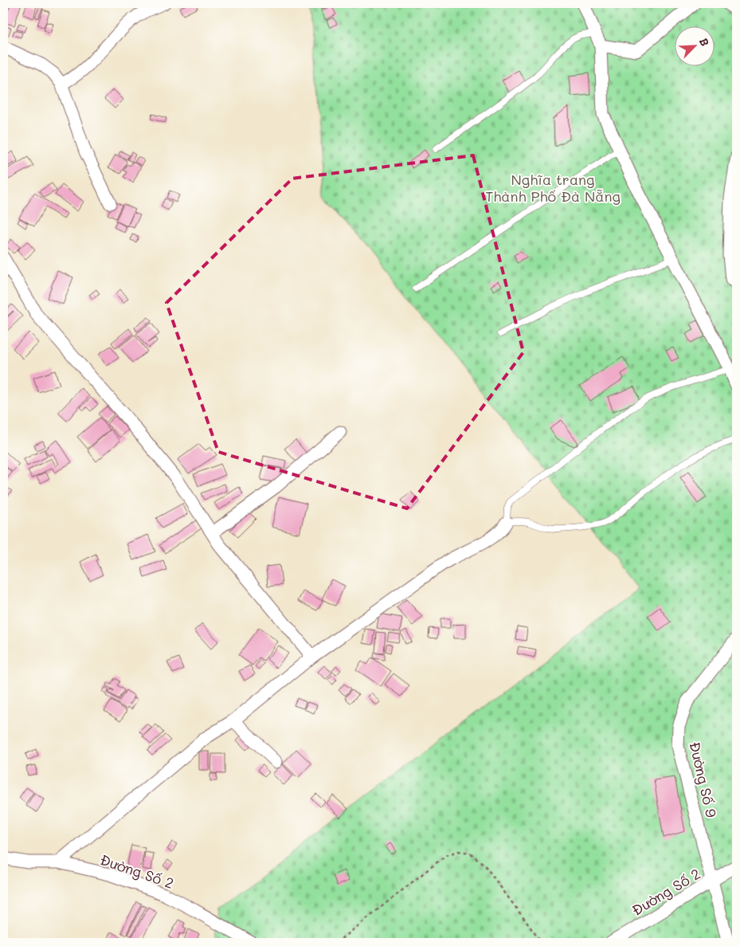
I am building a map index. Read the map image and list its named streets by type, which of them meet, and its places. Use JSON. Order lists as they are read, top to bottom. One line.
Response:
{"streets":{"street":["Đường Số 9","Đường Số 2"]},"crossings":[["Đường Số 9","Đường Số 2"]],"parks":["Nghĩa trang Thành Phố Đà Nẵng"],"north":"top right"}
